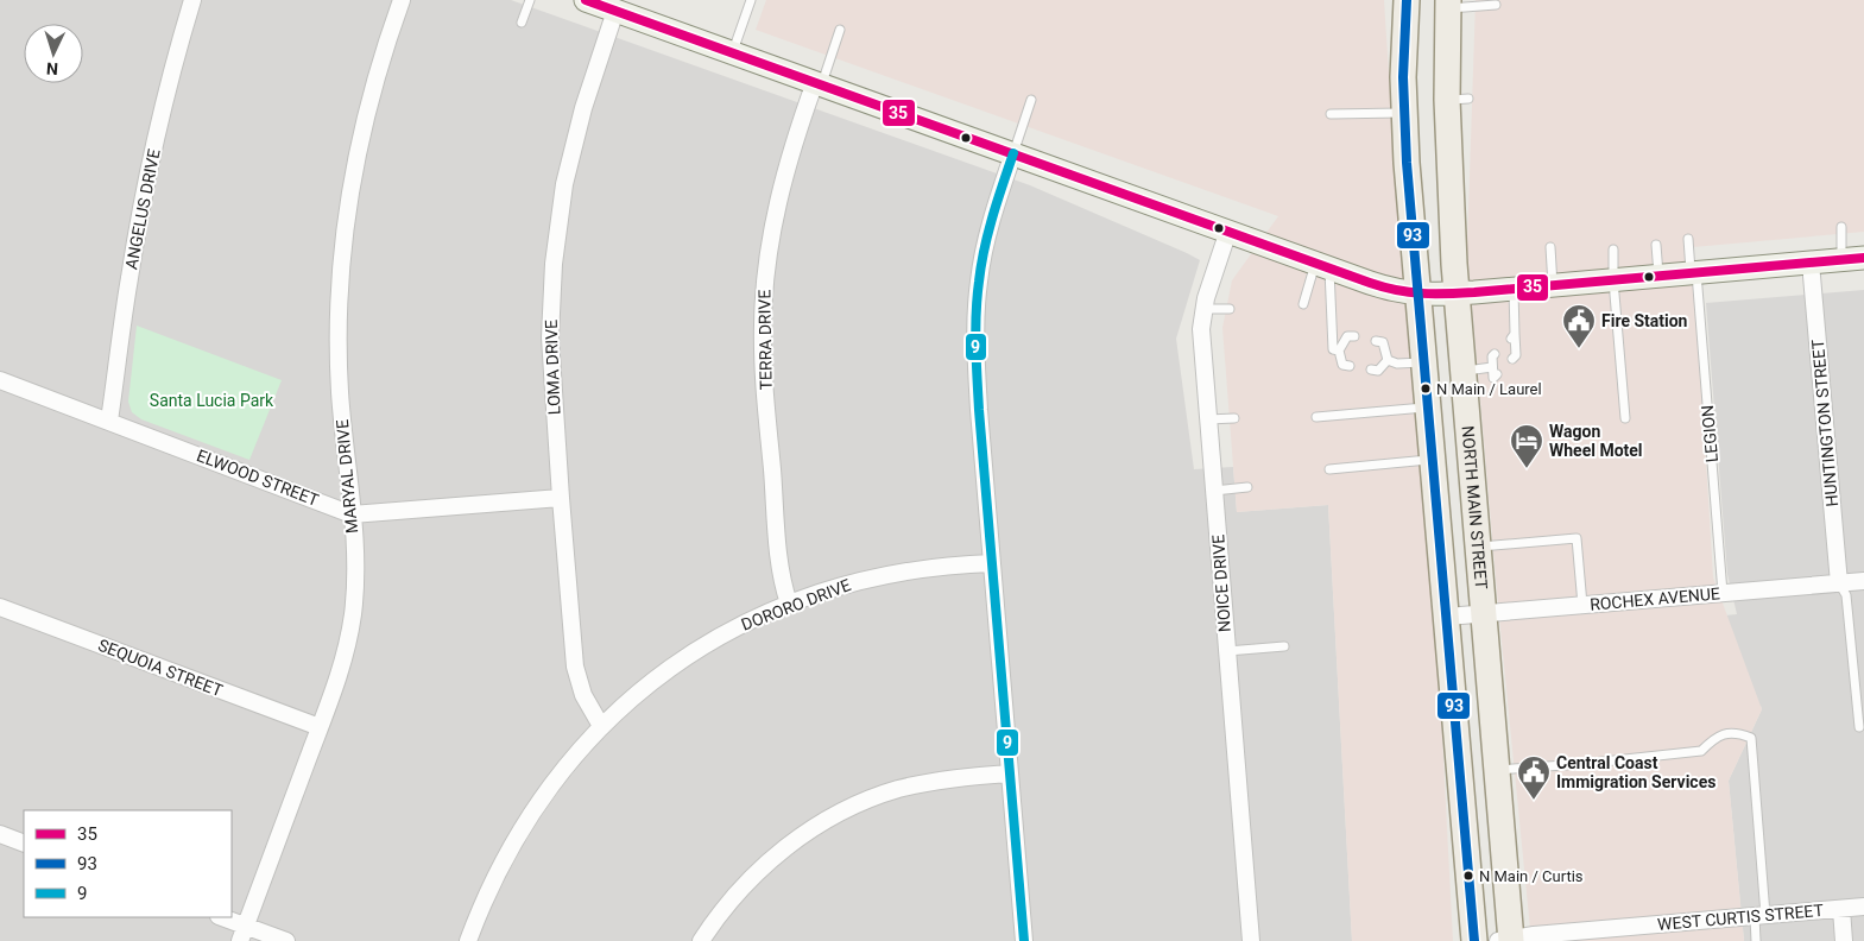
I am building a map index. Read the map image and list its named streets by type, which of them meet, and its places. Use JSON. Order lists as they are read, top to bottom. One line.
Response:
{"streets":{"main road":["NORTH MAIN STREET"],"street":["ANGELUS DRIVE","TERRA DRIVE","LOMA DRIVE","HUNTINGTON STREET","MARYAL DRIVE","ELWOOD STREET","NOICE DRIVE","ROCHEX AVENUE","DORORO DRIVE","SEQUOIA STREET","WEST CURTIS STREET"],"lane":["LEGION"]},"crossings":[["ANGELUS DRIVE","ELWOOD STREET"],["TERRA DRIVE","DORORO DRIVE"],["LOMA DRIVE","ELWOOD STREET"],["LOMA DRIVE","DORORO DRIVE"],["HUNTINGTON STREET","ROCHEX AVENUE"],["LEGION","ROCHEX AVENUE"],["MARYAL DRIVE","ELWOOD STREET"],["MARYAL DRIVE","SEQUOIA STREET"],["NORTH MAIN STREET","ROCHEX AVENUE"],["NORTH MAIN STREET","WEST CURTIS STREET"]],"parks":["Santa Lucia Park"],"places":{"public building":["Fire Station","Central Coast Immigration Services"],"other":["N Main / Laurel","N Main / Curtis"],"hotel":["Wagon Wheel Motel"]},"lines":["transit line 35","transit line 93","transit line 9"],"legend":["35","93","9"],"north":"bottom"}
